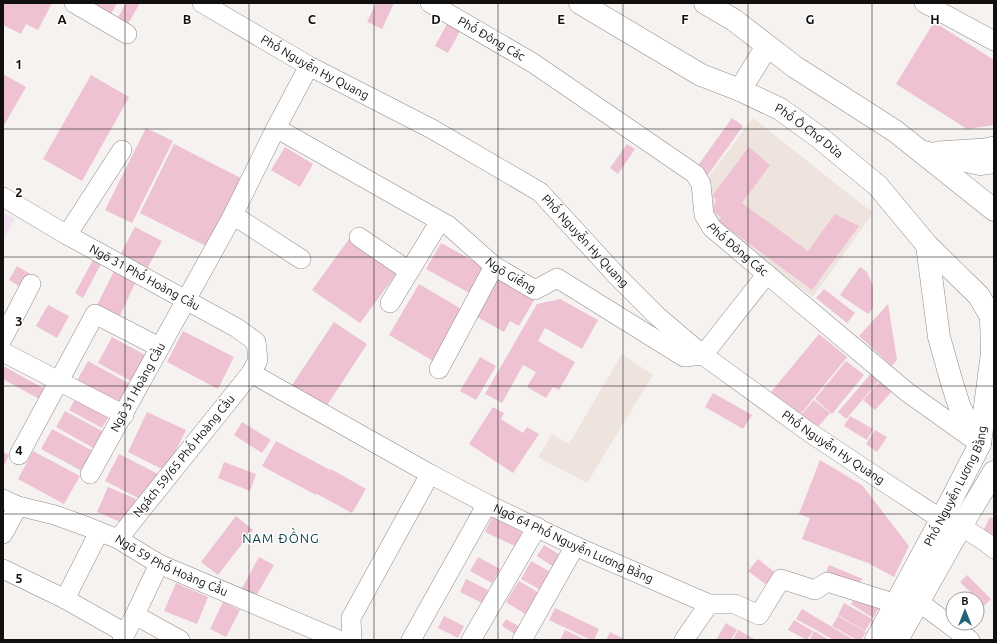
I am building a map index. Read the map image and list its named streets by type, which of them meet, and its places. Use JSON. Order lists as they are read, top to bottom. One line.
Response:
{"streets":{"main road":["Phố Ô Chợ Dừa","Phố Nguyễn Lương Bằng"],"street":["Phố Đông Các","Phố Nguyễn Hy Quang","Ngõ Giếng","Ngõ 31 Phố Hoàng Cầu","Ngõ 31 Hoàng Cầu","Ngách 59/65 Phố Hoàng Cầu","Ngõ 64 Phố Nguyễn Lương Bằng","Ngõ 59 Phố Hoàng Cầu"]},"crossings":[["Phố Đông Các","Phố Nguyễn Lương Bằng"],["Phố Nguyễn Hy Quang","Ngõ Giếng"],["Phố Nguyễn Hy Quang","Phố Nguyễn Lương Bằng"],["Phố Ô Chợ Dừa","Phố Nguyễn Lương Bằng"],["Ngõ 31 Phố Hoàng Cầu","Ngõ 31 Hoàng Cầu"],["Ngõ 31 Phố Hoàng Cầu","Ngách 59/65 Phố Hoàng Cầu"],["Ngõ 31 Phố Hoàng Cầu","Ngõ 64 Phố Nguyễn Lương Bằng"],["Ngách 59/65 Phố Hoàng Cầu","Ngõ 64 Phố Nguyễn Lương Bằng"],["Ngách 59/65 Phố Hoàng Cầu","Ngõ 59 Phố Hoàng Cầu"],["Phố Nguyễn Lương Bằng","Ngõ 64 Phố Nguyễn Lương Bằng"]],"districts":["NAM ĐỒNG"],"north":"top","grid":{"columns":["A","B","C","D","E","F","G","H"],"rows":["1","2","3","4","5"]}}
